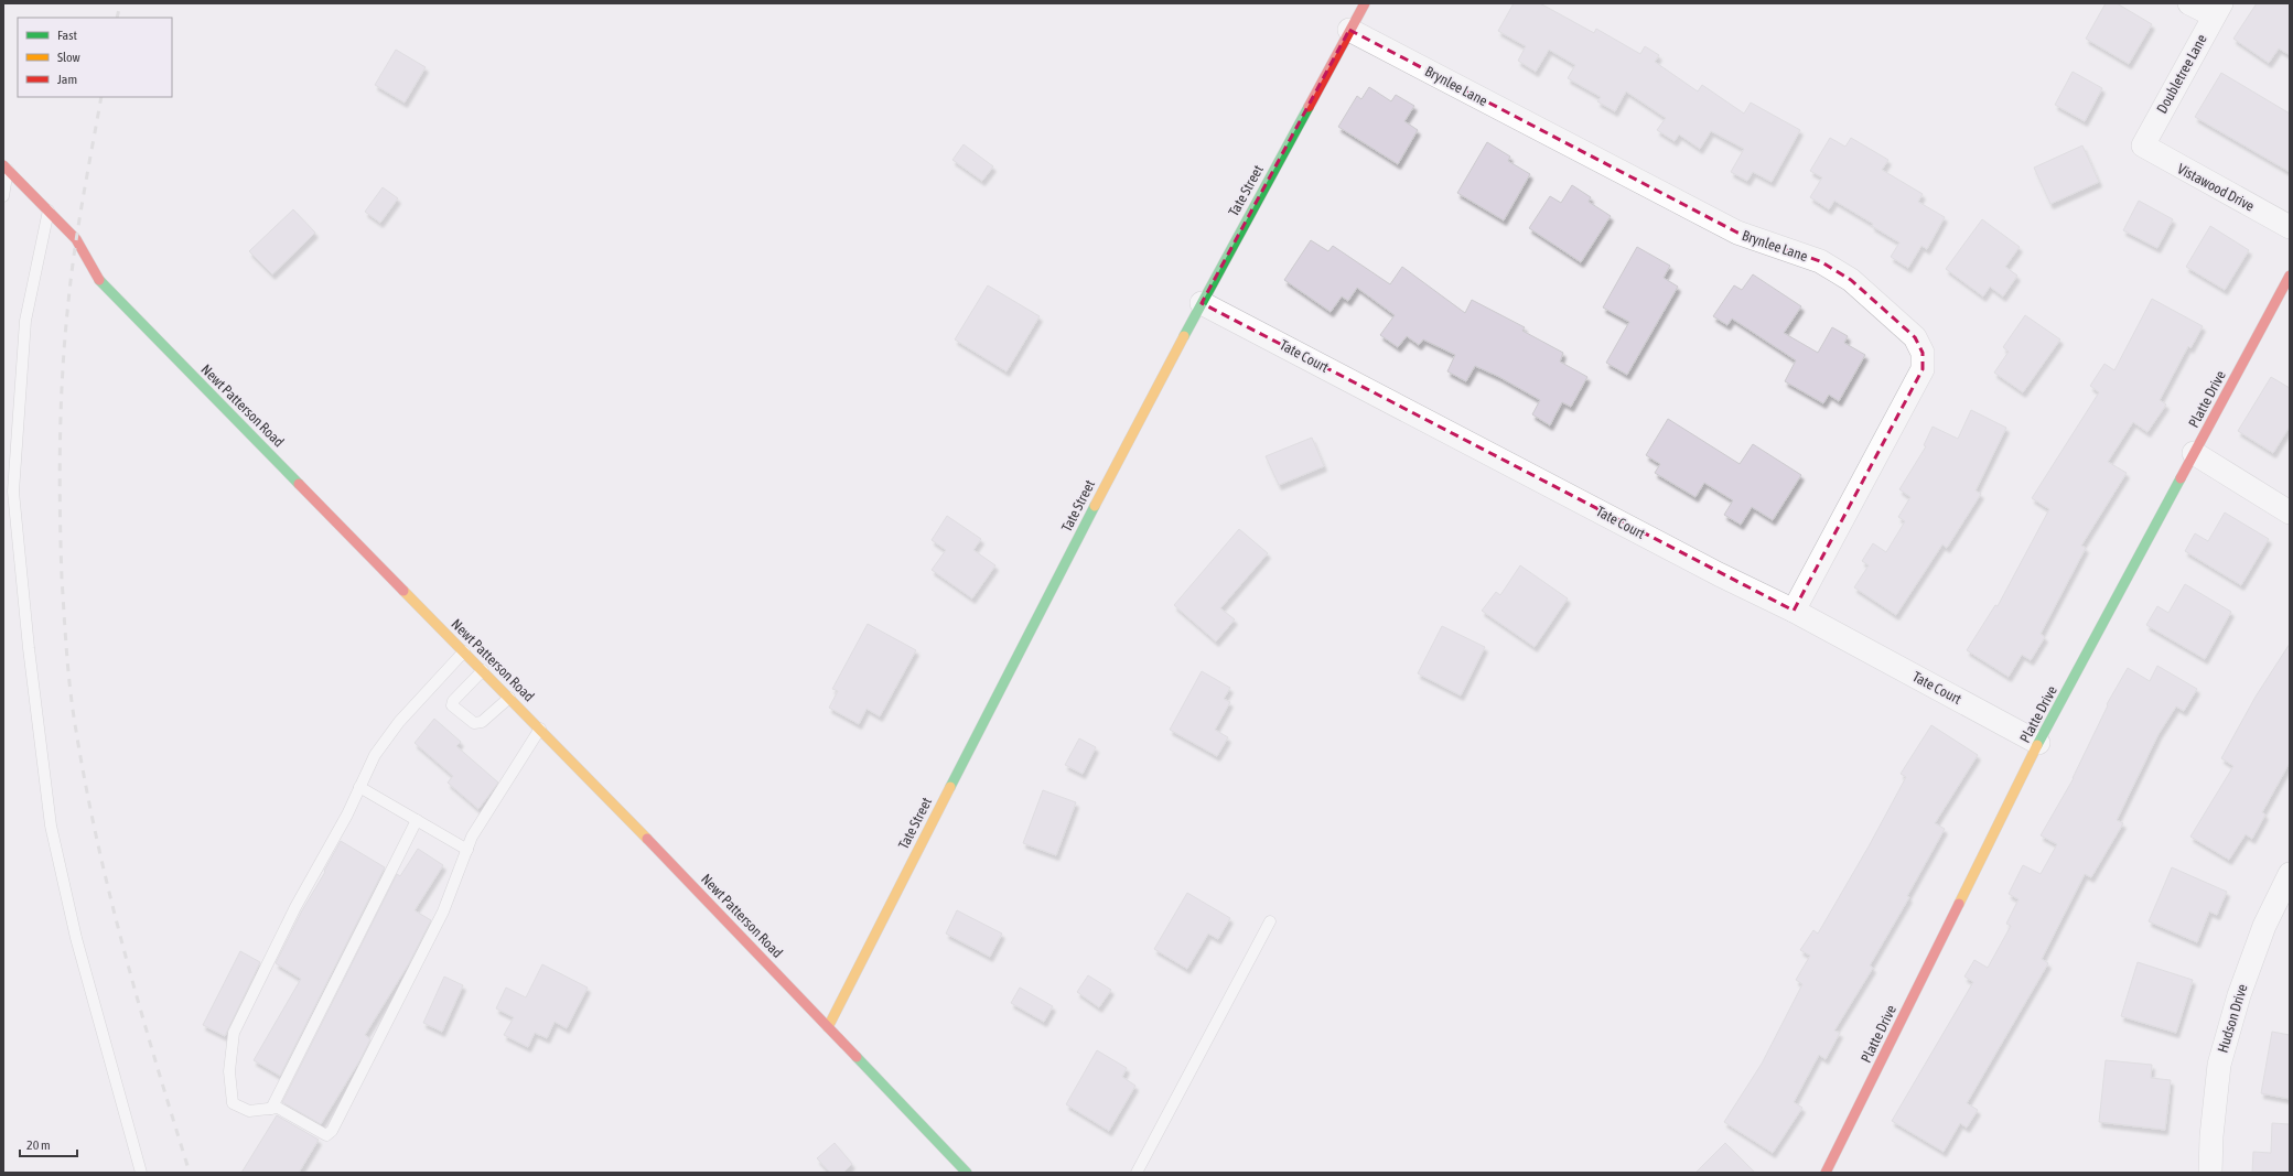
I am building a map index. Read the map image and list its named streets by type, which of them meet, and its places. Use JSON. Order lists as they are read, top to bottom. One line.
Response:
{"streets":{"street":["Doubletree Lane","Brynlee Lane","Vistawood Drive","Tate Street","Tate Court","Platte Drive","Newt Patterson Road","Hudson Drive"]},"crossings":[["Doubletree Lane","Vistawood Drive"],["Brynlee Lane","Tate Street"],["Brynlee Lane","Tate Court"],["Tate Street","Tate Court"],["Tate Street","Newt Patterson Road"],["Tate Court","Platte Drive"]],"legend":["Fast","Slow","Jam"],"scale_bar":"20 m"}
